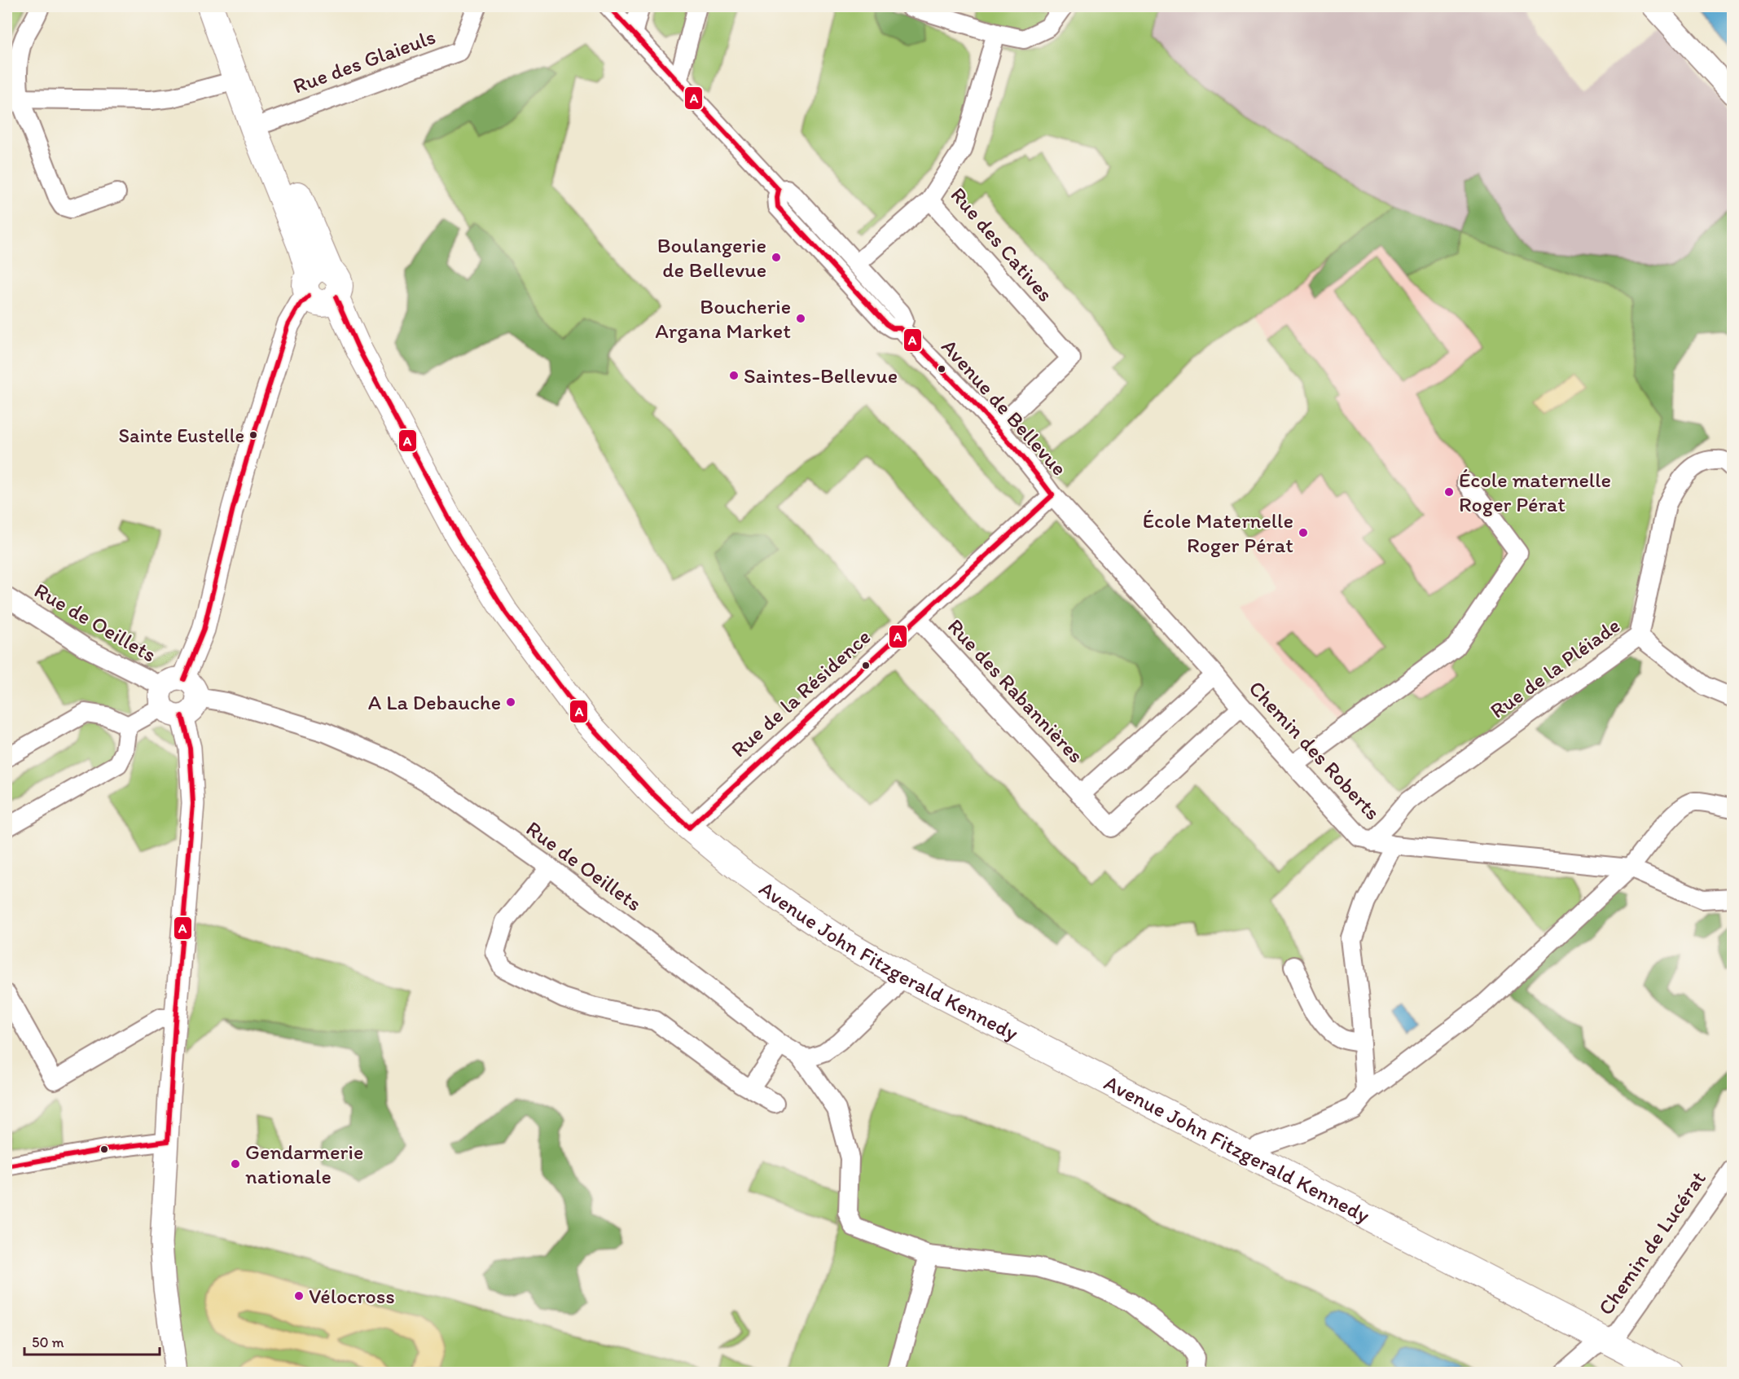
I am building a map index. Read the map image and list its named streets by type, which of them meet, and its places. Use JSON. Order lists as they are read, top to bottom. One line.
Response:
{"streets":{"main road":["Avenue John Fitzgerald Kennedy"],"street":["Rue des Glaieuls","Rue des Catives","Avenue de Bellevue","Rue de Oeillets","Rue de la Pléiade","Rue des Rabannières","Rue de la Résidence","Chemin des Roberts","Chemin de Lucérat"]},"crossings":[["Rue des Catives","Avenue de Bellevue"],["Avenue de Bellevue","Rue de la Résidence"],["Avenue de Bellevue","Chemin des Roberts"],["Rue de la Pléiade","Chemin des Roberts"],["Rue des Rabannières","Rue de la Résidence"],["Rue des Rabannières","Chemin des Roberts"],["Rue de la Résidence","Chemin des Roberts"],["Rue de la Résidence","Avenue John Fitzgerald Kennedy"],["Avenue John Fitzgerald Kennedy","Chemin de Lucérat"]],"places":["Boulangerie de Bellevue","Boucherie Argana Market","Saintes-Bellevue","Sainte Eustelle","École maternelle Roger Pérat","École Maternelle Roger Pérat","A La Debauche","Gendarmerie nationale","Vélocross"],"lines":["transit line A"],"scale_bar":"50 m"}
